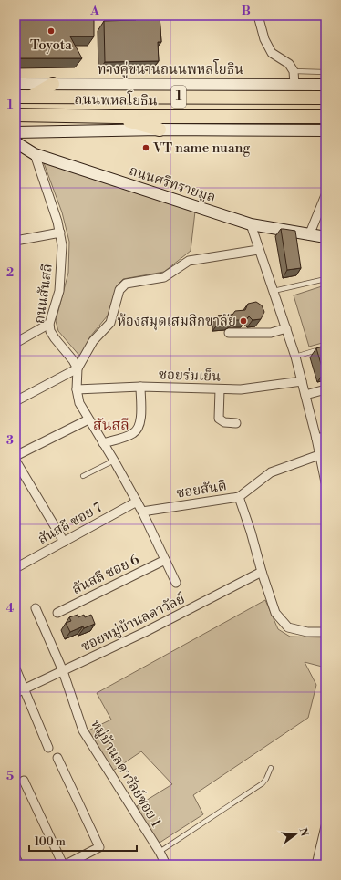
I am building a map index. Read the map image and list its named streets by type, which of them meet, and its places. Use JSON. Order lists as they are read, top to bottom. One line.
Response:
{"streets":{"main road":["ทางคู่ขนานถนนพหลโยธิน","1","ถนนพหลโยธิน","ถนนศรีทรายมูล"],"street":["ถนนสันสลี","ซอยร่มเย็น","ซอยสันติ","สันสลี ซอย 7","สันสลี ซอย 6","ซอยหมู่บ้านลดาวัลย์","หมู่บ้านลดาวัลย์ซอย 1"]},"crossings":[["ถนนศรีทรายมูล","ถนนสันสลี"],["ซอยหมู่บ้านลดาวัลย์","หมู่บ้านลดาวัลย์ซอย 1"]],"districts":["สันสลี"],"places":["Toyota","VT name nuang","ห้องสมุดเสมสิกขาลัย"],"scale_bar":"100 m","north":"right","grid":{"columns":["A","B"],"rows":["1","2","3","4","5"]}}
